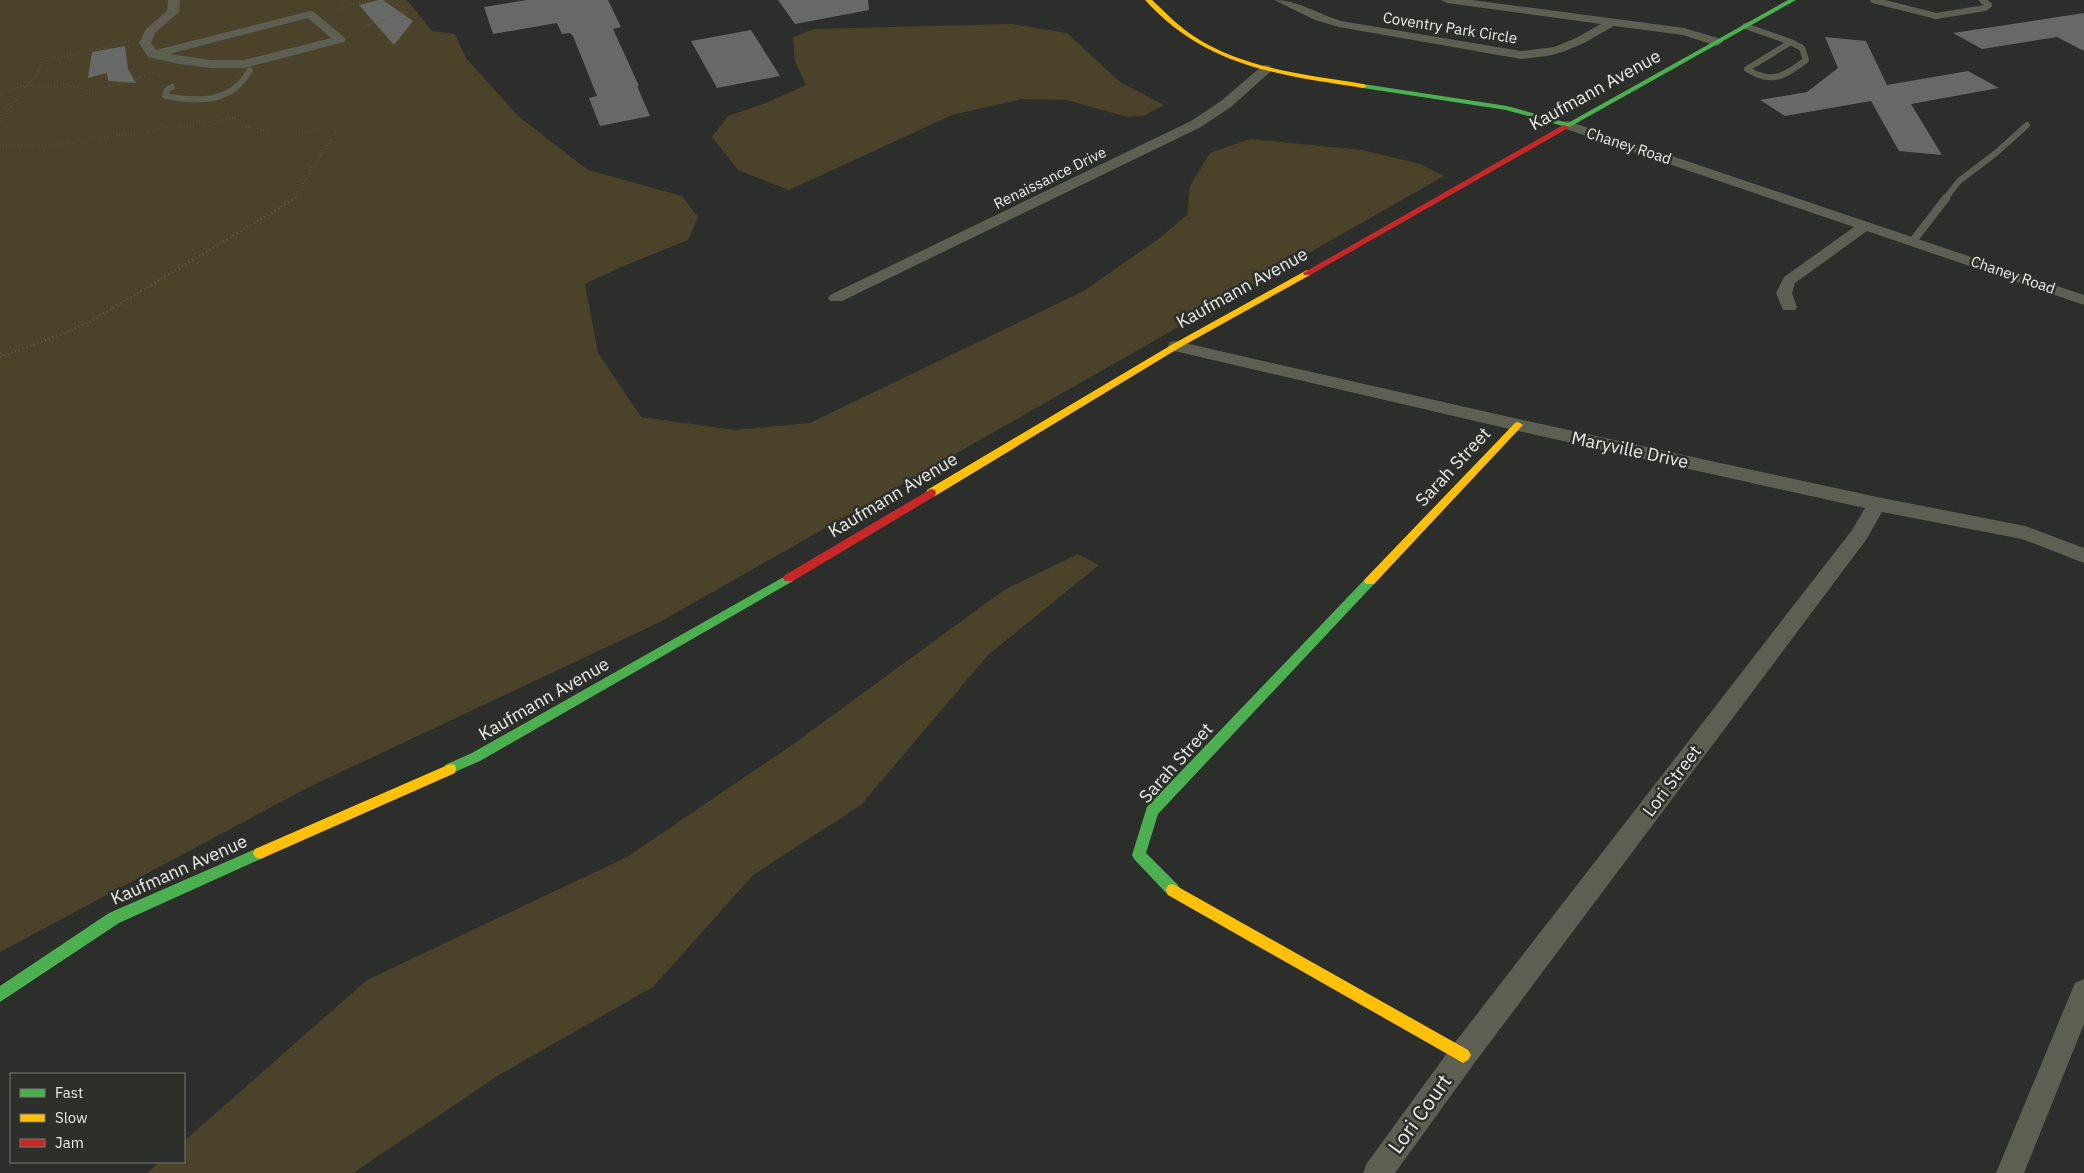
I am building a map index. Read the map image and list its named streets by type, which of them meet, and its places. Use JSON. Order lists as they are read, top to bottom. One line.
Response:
{"streets":{"main road":["Kaufmann Avenue","Chaney Road","Sarah Street"],"street":["Coventry Park Circle","Renaissance Drive","Maryville Drive","Lori Street","Lori Court"]},"crossings":[["Coventry Park Circle","Kaufmann Avenue"],["Kaufmann Avenue","Chaney Road"],["Kaufmann Avenue","Maryville Drive"],["Chaney Road","Renaissance Drive"],["Maryville Drive","Sarah Street"],["Maryville Drive","Lori Street"],["Sarah Street","Lori Street"],["Sarah Street","Lori Court"],["Lori Street","Lori Court"]],"legend":["Fast","Slow","Jam"]}
